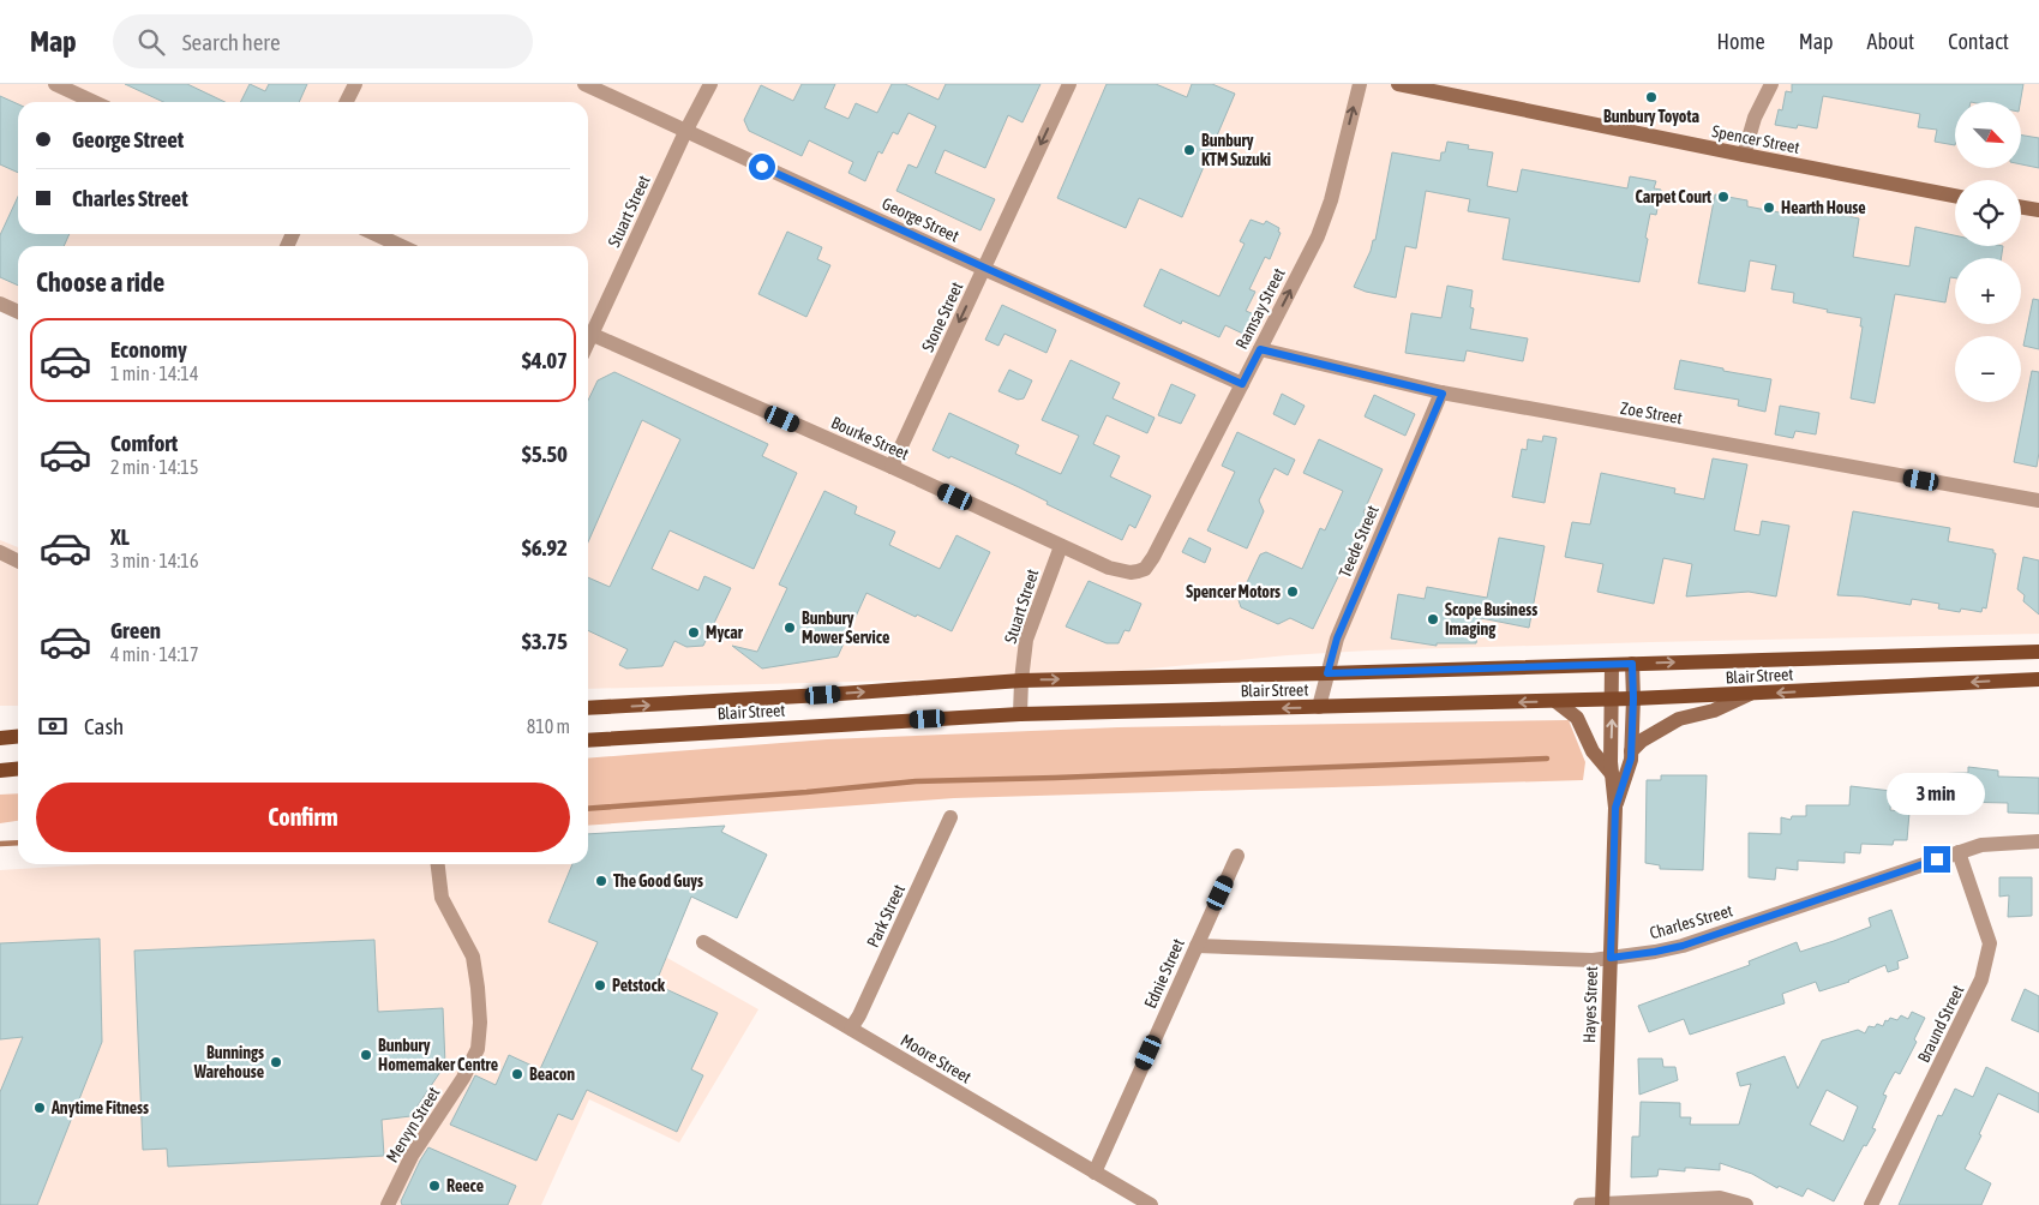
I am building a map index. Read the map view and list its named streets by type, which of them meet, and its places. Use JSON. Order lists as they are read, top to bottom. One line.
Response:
{"streets":{"main road":["Blair Street"],"street":["Spencer Street","Stuart Street","George Street","Ramsay Street","Stone Street","Zoe Street","Bourke Street","Teede Street","Park Street","Charles Street","Ednie Street","Hayes Street","Braund Street","Moore Street","Mervyn Street"]},"crossings":[["Stuart Street","George Street"],["Stuart Street","Bourke Street"],["Stuart Street","Blair Street"],["George Street","Ramsay Street"],["George Street","Stone Street"],["Ramsay Street","Zoe Street"],["Ramsay Street","Bourke Street"],["Stone Street","Bourke Street"],["Zoe Street","Teede Street"],["Teede Street","Blair Street"],["Blair Street","Hayes Street"],["Park Street","Moore Street"],["Charles Street","Ednie Street"],["Charles Street","Hayes Street"],["Charles Street","Braund Street"],["Ednie Street","Moore Street"]],"one_way":["Ramsay Street","Stone Street"],"places":["Bunbury Toyota","Bunbury KTM Suzuki","Carpet Court","Hearth House","Spencer Motors","Scope Business Imaging","Bunbury Mower Service","Mycar","The Good Guys","Petstock","Bunbury Homemaker Centre","Bunnings Warehouse","Beacon","Anytime Fitness","Reece"],"north":"bottom right","page":{"header":"Map","search":"Search here","nav":["Home","Map","About","Contact"],"map_buttons":["+","−"],"banner":["George Street","Charles Street"],"heading":"Choose a ride","list":[{"name":"Economy","note":"1 min · 14:14","value":"$4.07"},{"name":"Comfort","note":"2 min · 14:15","value":"$5.50"},{"name":"XL","note":"3 min · 14:16","value":"$6.92"},{"name":"Green","note":"4 min · 14:17","value":"$3.75"}],"pay":["Cash","810 m"],"buttons":"Confirm","bubble":"3 min"}}
